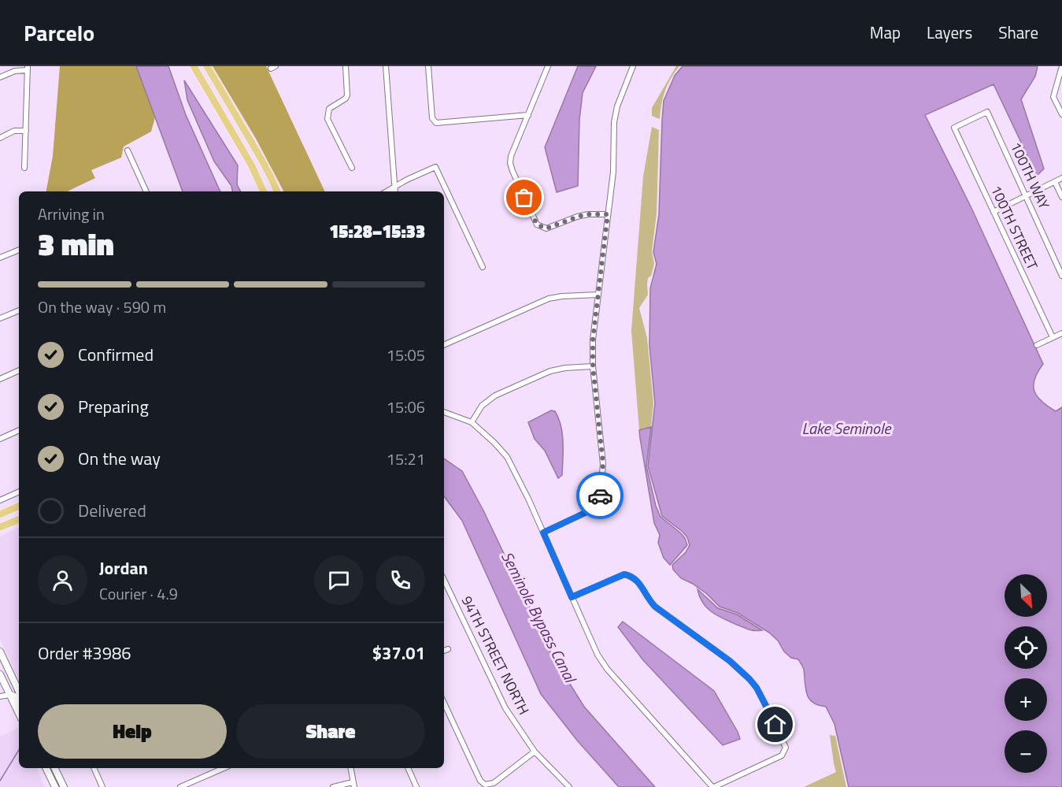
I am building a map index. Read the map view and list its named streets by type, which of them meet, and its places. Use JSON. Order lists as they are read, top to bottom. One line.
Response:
{"streets":{"street":["100TH WAY","100TH STREET","94TH STREET NORTH"]},"crossings":[["100TH WAY","100TH STREET"]],"water":["Lake Seminole","Seminole Bypass Canal"],"north":"bottom right","page":{"header":"Parcelo","nav":["Map","Layers","Share"],"heading":["3 min","Arriving in","15:28–15:33"],"panel":["Jordan","Courier · 4.9","Order #3986","$37.01"],"bar":"On the way · 590 m","list":[["Confirmed","15:05"],["Preparing","15:06"],["On the way","15:21"],"Delivered"],"map_buttons":["+","−"],"buttons":["Help","Share"]}}
